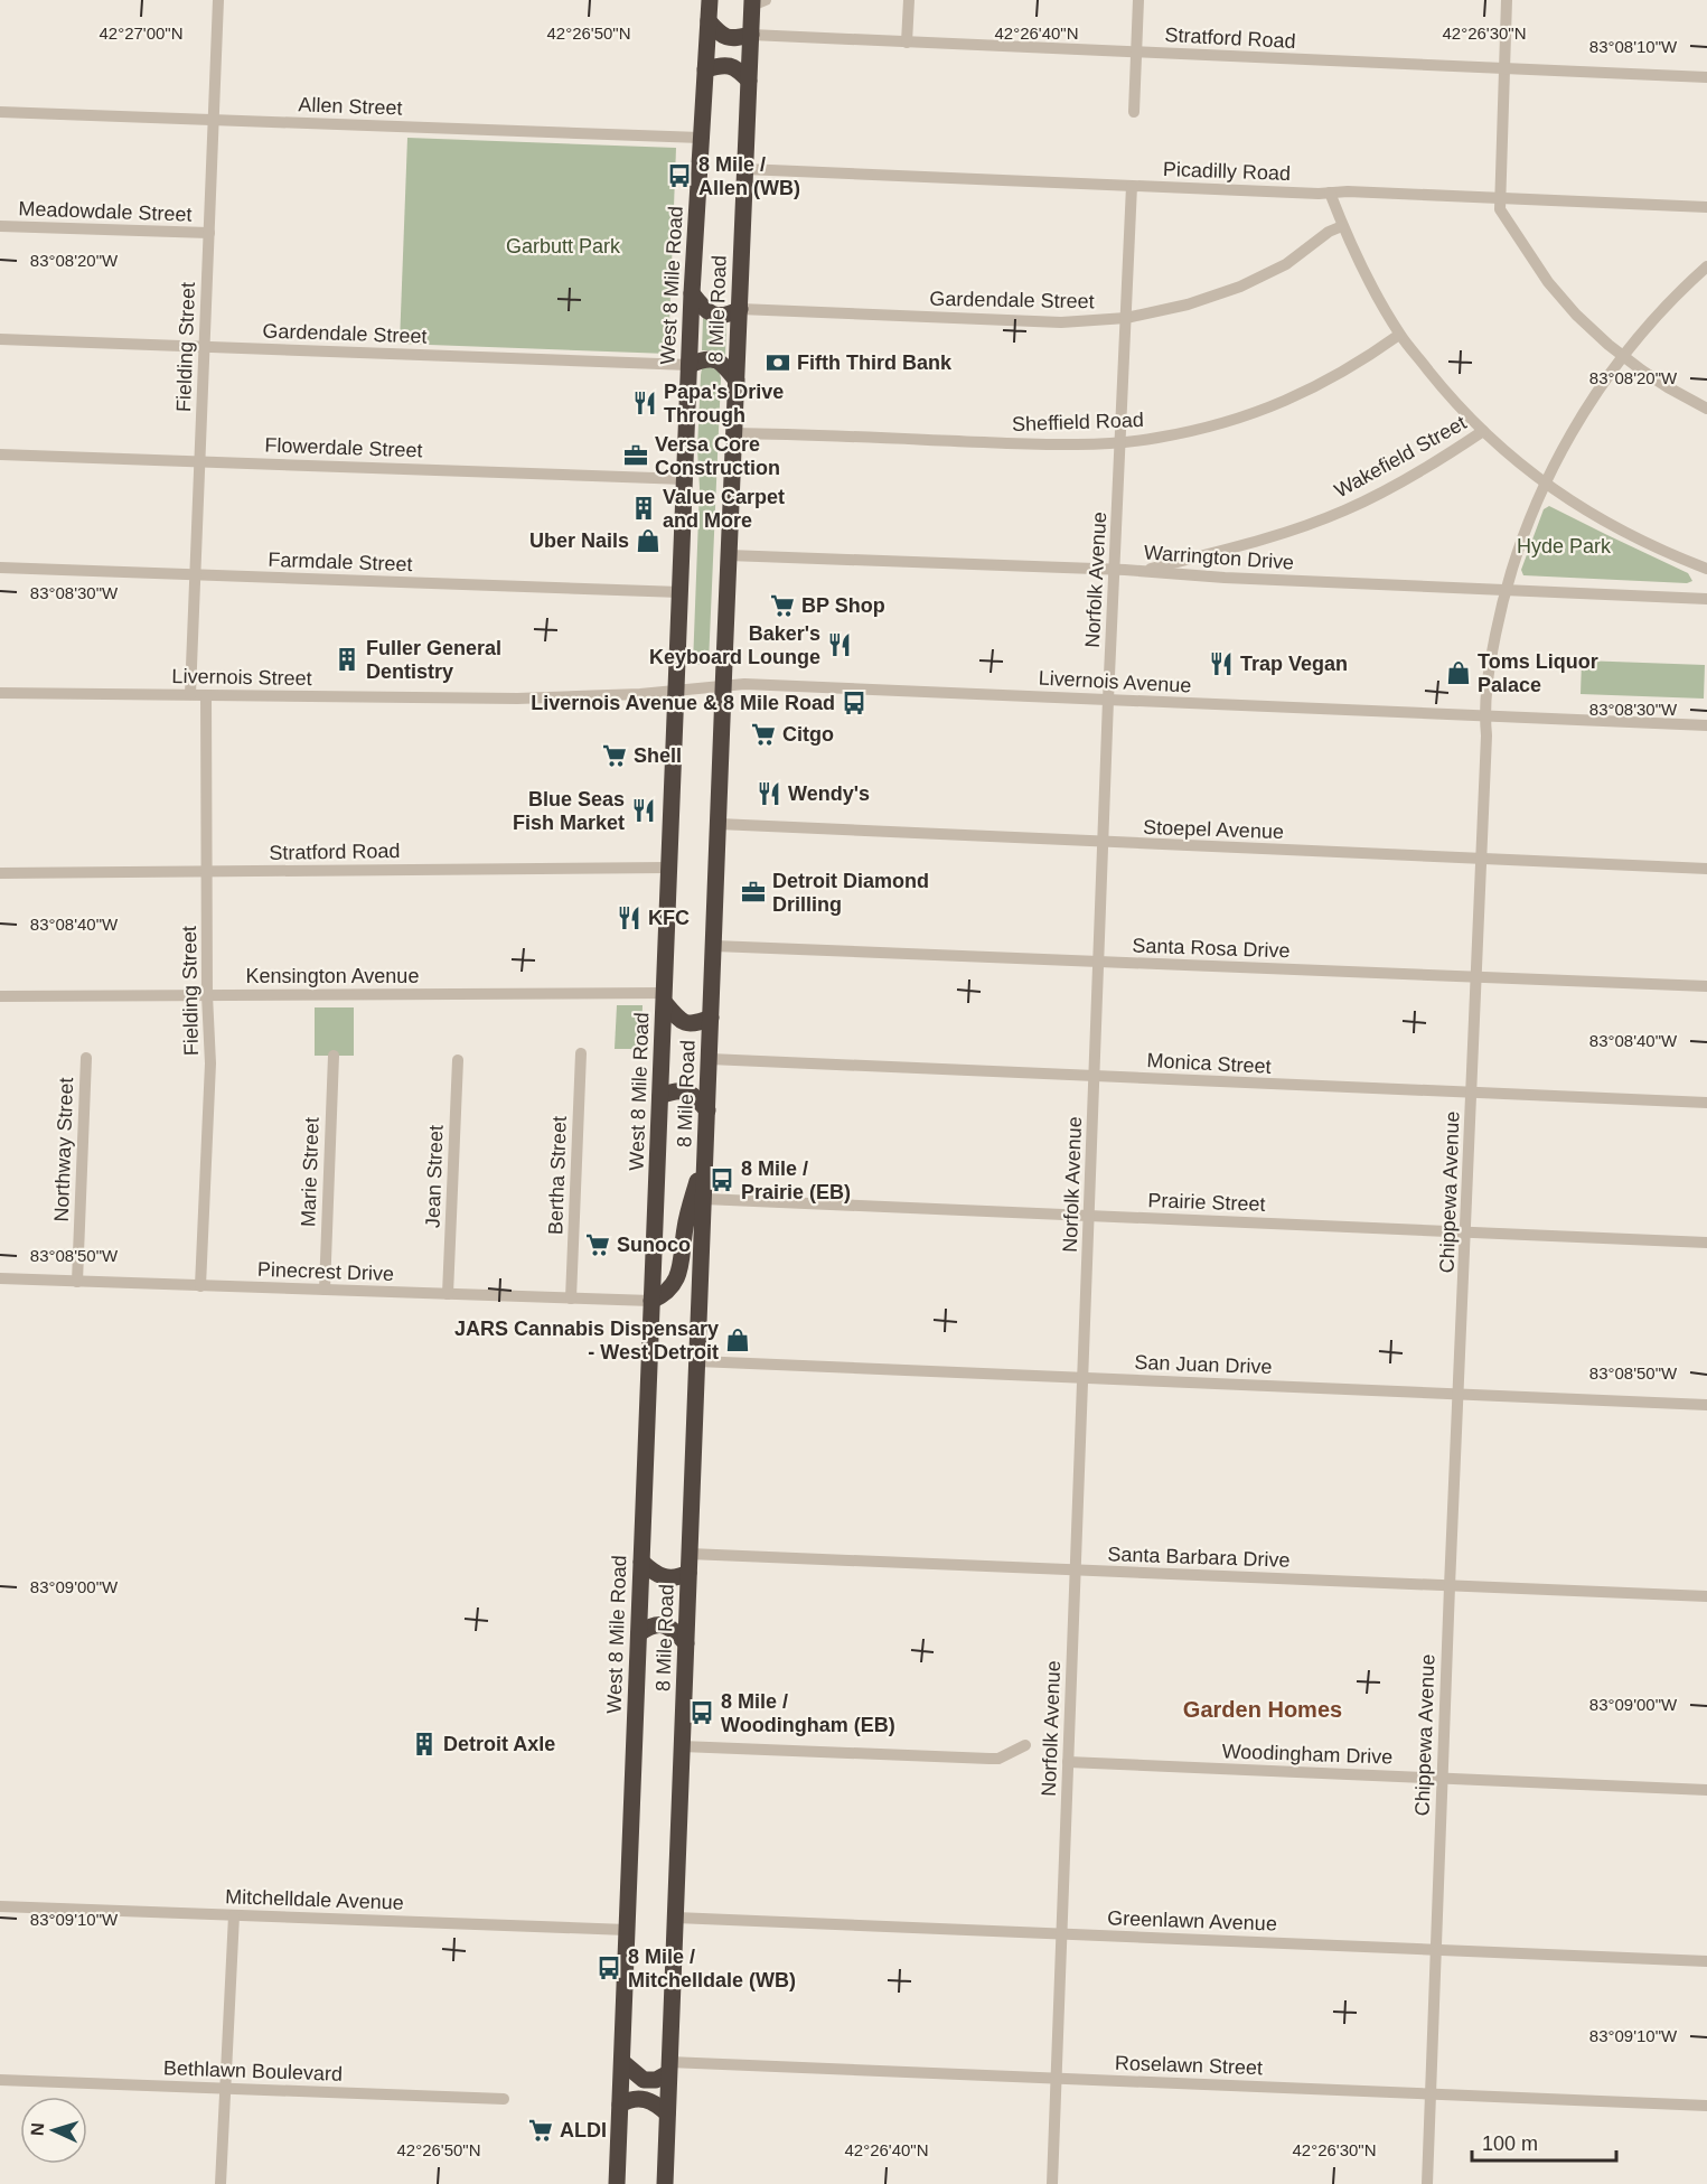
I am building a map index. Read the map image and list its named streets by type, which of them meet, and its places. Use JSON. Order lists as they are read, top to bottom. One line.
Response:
{"streets":{"highway":["West 8 Mile Road","8 Mile Road"],"street":["Stratford Road","Allen Street","Picadilly Road","Meadowdale Street","Gardendale Street","Fielding Street","Sheffield Road","Flowerdale Street","Wakefield Street","Warrington Drive","Farmdale Street","Norfolk Avenue","Livernois Street","Livernois Avenue","Stoepel Avenue","Santa Rosa Drive","Kensington Avenue","Monica Street","Northway Street","Marie Street","Bertha Street","Jean Street","Chippewa Avenue","Prairie Street","Pinecrest Drive","San Juan Drive","Santa Barbara Drive","Woodingham Drive","Mitchelldale Avenue","Greenlawn Avenue","Roselawn Street","Bethlawn Boulevard"]},"crossings":[["Stratford Road","West 8 Mile Road"],["Stratford Road","8 Mile Road"],["Stratford Road","Fielding Street"],["Allen Street","West 8 Mile Road"],["Allen Street","Fielding Street"],["Picadilly Road","8 Mile Road"],["Picadilly Road","Norfolk Avenue"],["Meadowdale Street","Fielding Street"],["West 8 Mile Road","Gardendale Street"],["West 8 Mile Road","Flowerdale Street"],["West 8 Mile Road","Farmdale Street"],["West 8 Mile Road","Livernois Street"],["West 8 Mile Road","Kensington Avenue"],["West 8 Mile Road","Pinecrest Drive"],["West 8 Mile Road","Mitchelldale Avenue"],["Gardendale Street","8 Mile Road"],["Gardendale Street","Fielding Street"],["Gardendale Street","Norfolk Avenue"],["8 Mile Road","Sheffield Road"],["8 Mile Road","Warrington Drive"],["8 Mile Road","Livernois Street"],["8 Mile Road","Livernois Avenue"],["8 Mile Road","Stoepel Avenue"],["8 Mile Road","Santa Rosa Drive"],["8 Mile Road","Monica Street"],["8 Mile Road","Prairie Street"],["8 Mile Road","San Juan Drive"],["8 Mile Road","Santa Barbara Drive"],["8 Mile Road","Greenlawn Avenue"],["8 Mile Road","Roselawn Street"],["Fielding Street","Flowerdale Street"],["Fielding Street","Farmdale Street"],["Fielding Street","Livernois Street"],["Fielding Street","Kensington Avenue"],["Fielding Street","Pinecrest Drive"],["Sheffield Road","Norfolk Avenue"],["Wakefield Street","Warrington Drive"],["Warrington Drive","Norfolk Avenue"],["Warrington Drive","Chippewa Avenue"],["Norfolk Avenue","Livernois Avenue"],["Norfolk Avenue","Stoepel Avenue"],["Norfolk Avenue","Santa Rosa Drive"],["Norfolk Avenue","Monica Street"],["Norfolk Avenue","Prairie Street"],["Norfolk Avenue","San Juan Drive"],["Norfolk Avenue","Santa Barbara Drive"],["Norfolk Avenue","Woodingham Drive"],["Norfolk Avenue","Greenlawn Avenue"],["Norfolk Avenue","Roselawn Street"],["Livernois Street","Livernois Avenue"],["Livernois Avenue","Chippewa Avenue"],["Stoepel Avenue","Chippewa Avenue"],["Santa Rosa Drive","Chippewa Avenue"],["Monica Street","Chippewa Avenue"],["Northway Street","Pinecrest Drive"],["Marie Street","Pinecrest Drive"],["Bertha Street","Pinecrest Drive"],["Jean Street","Pinecrest Drive"],["Chippewa Avenue","Prairie Street"],["Chippewa Avenue","San Juan Drive"],["Chippewa Avenue","Santa Barbara Drive"],["Chippewa Avenue","Woodingham Drive"],["Chippewa Avenue","Greenlawn Avenue"],["Chippewa Avenue","Roselawn Street"]],"districts":["Garden Homes"],"parks":["Garbutt Park","Hyde Park"],"places":{"bus stop":["8 Mile / Allen (WB)","Livernois Avenue & 8 Mile Road","8 Mile / Prairie (EB)","8 Mile / Woodingham (EB)","8 Mile / Mitchelldale (WB)"],"bank":["Fifth Third Bank"],"restaurant":["Papa's Drive Through","Baker's Keyboard Lounge","Trap Vegan","Wendy's","Blue Seas Fish Market","KFC"],"office":["Versa Core Construction","Detroit Diamond Drilling"],"building":["Value Carpet and More","Fuller General Dentistry","Detroit Axle"],"shop":["Uber Nails","Toms Liquor Palace","JARS Cannabis Dispensary - West Detroit"],"supermarket":["BP Shop","Citgo","Shell","Sunoco","ALDI"]},"scale_bar":"100 m","north":"left","coordinates":["42°27'00\"N","42°26'50\"N","42°26'40\"N","42°26'30\"N","83°08'10\"W","83°08'20\"W","83°08'30\"W","83°08'40\"W","83°08'50\"W","83°09'00\"W","83°09'10\"W"]}
